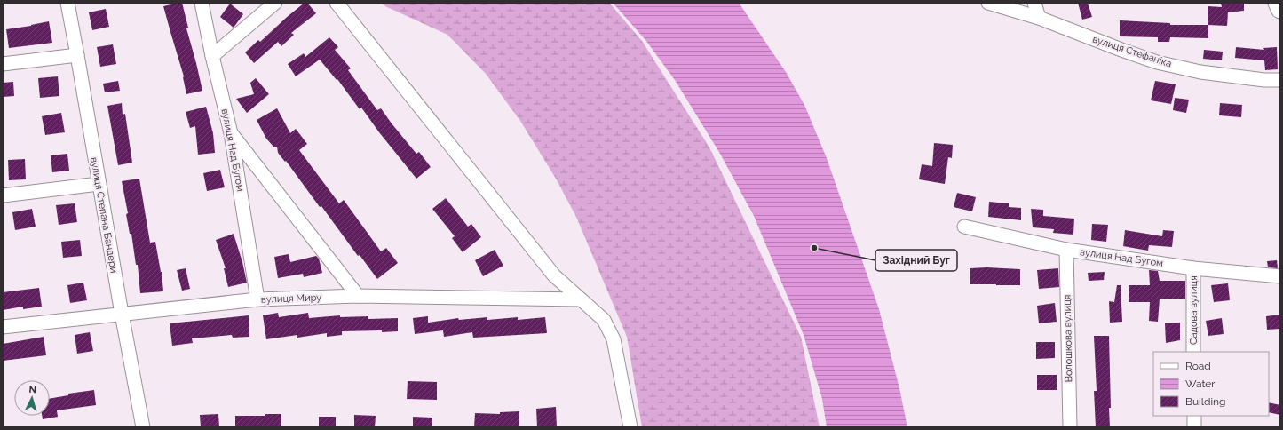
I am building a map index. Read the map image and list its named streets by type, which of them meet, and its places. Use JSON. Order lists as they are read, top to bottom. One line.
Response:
{"streets":{"street":["вулиця Стефаніка","вулиця Над Бугом","вулиця Степана Бандери","вулиця Миру","Садова вулиця","Волошкова вулиця"]},"crossings":[["вулиця Над Бугом","вулиця Миру"],["вулиця Над Бугом","Садова вулиця"],["вулиця Над Бугом","Волошкова вулиця"],["вулиця Степана Бандери","вулиця Миру"]],"places":["Західний Буг"],"legend":["Road","Water","Building"],"north":"top"}
